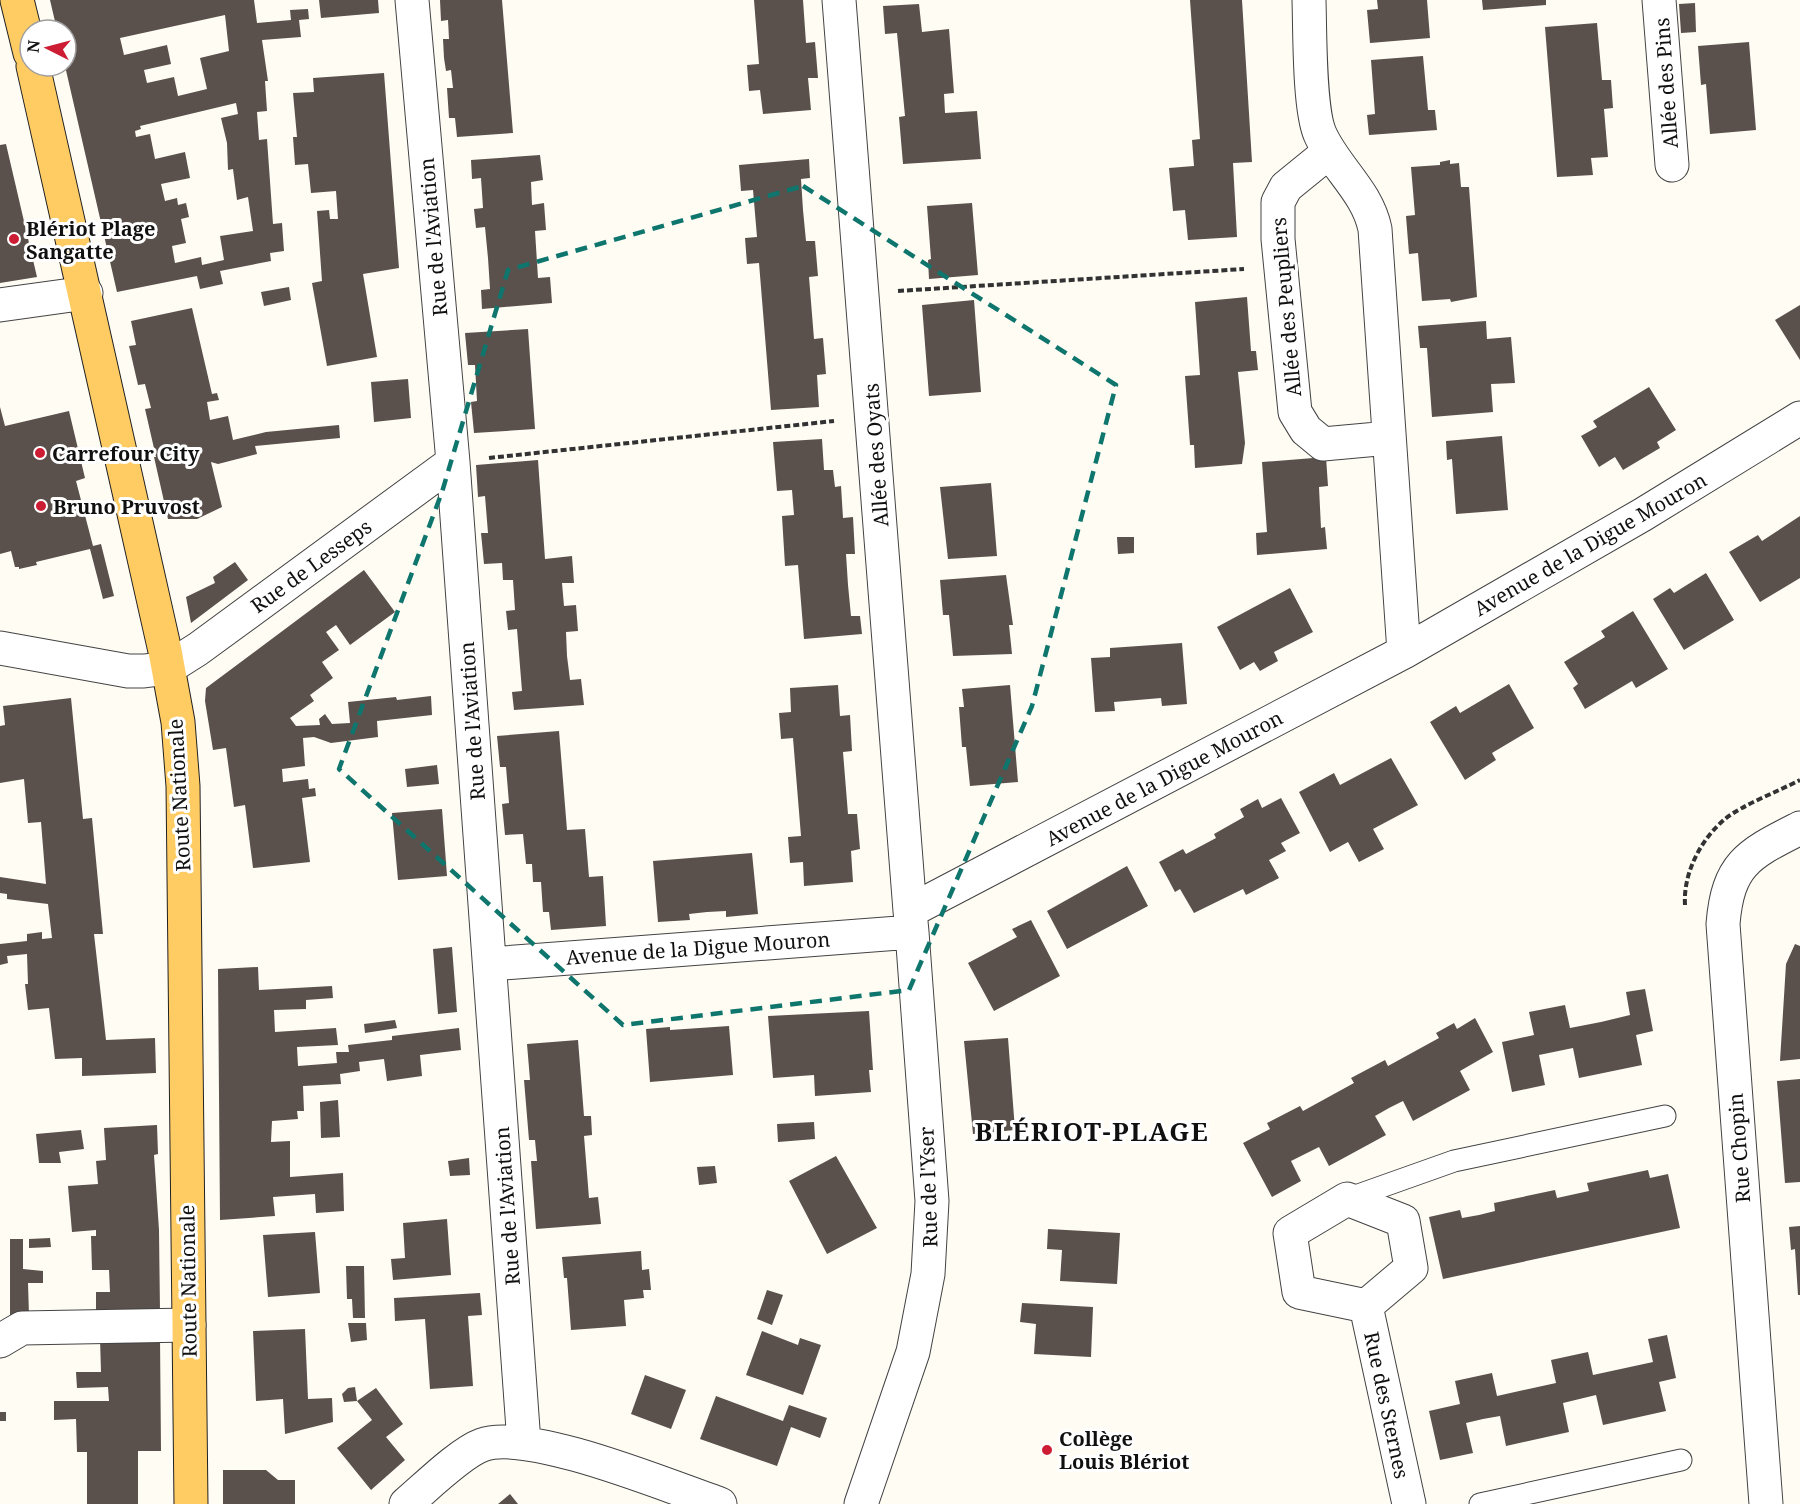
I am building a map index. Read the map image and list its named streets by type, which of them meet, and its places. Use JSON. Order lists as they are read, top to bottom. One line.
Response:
{"streets":{"main road":["Route Nationale"],"street":["Allée des Pins","Rue de l'Aviation","Allée des Peupliers","Allée des Oyats","Avenue de la Digue Mouron","Rue de Lesseps","Rue Chopin","Rue de l'Yser","Rue des Sternes"]},"crossings":[["Rue de l'Aviation","Avenue de la Digue Mouron"],["Rue de l'Aviation","Rue de Lesseps"],["Allée des Oyats","Avenue de la Digue Mouron"],["Allée des Oyats","Rue de l'Yser"],["Avenue de la Digue Mouron","Rue de l'Yser"],["Rue de Lesseps","Route Nationale"]],"districts":["BLÉRIOT-PLAGE"],"places":["Blériot Plage Sangatte","Carrefour City","Bruno Pruvost","Collège Louis Blériot"],"north":"left"}
